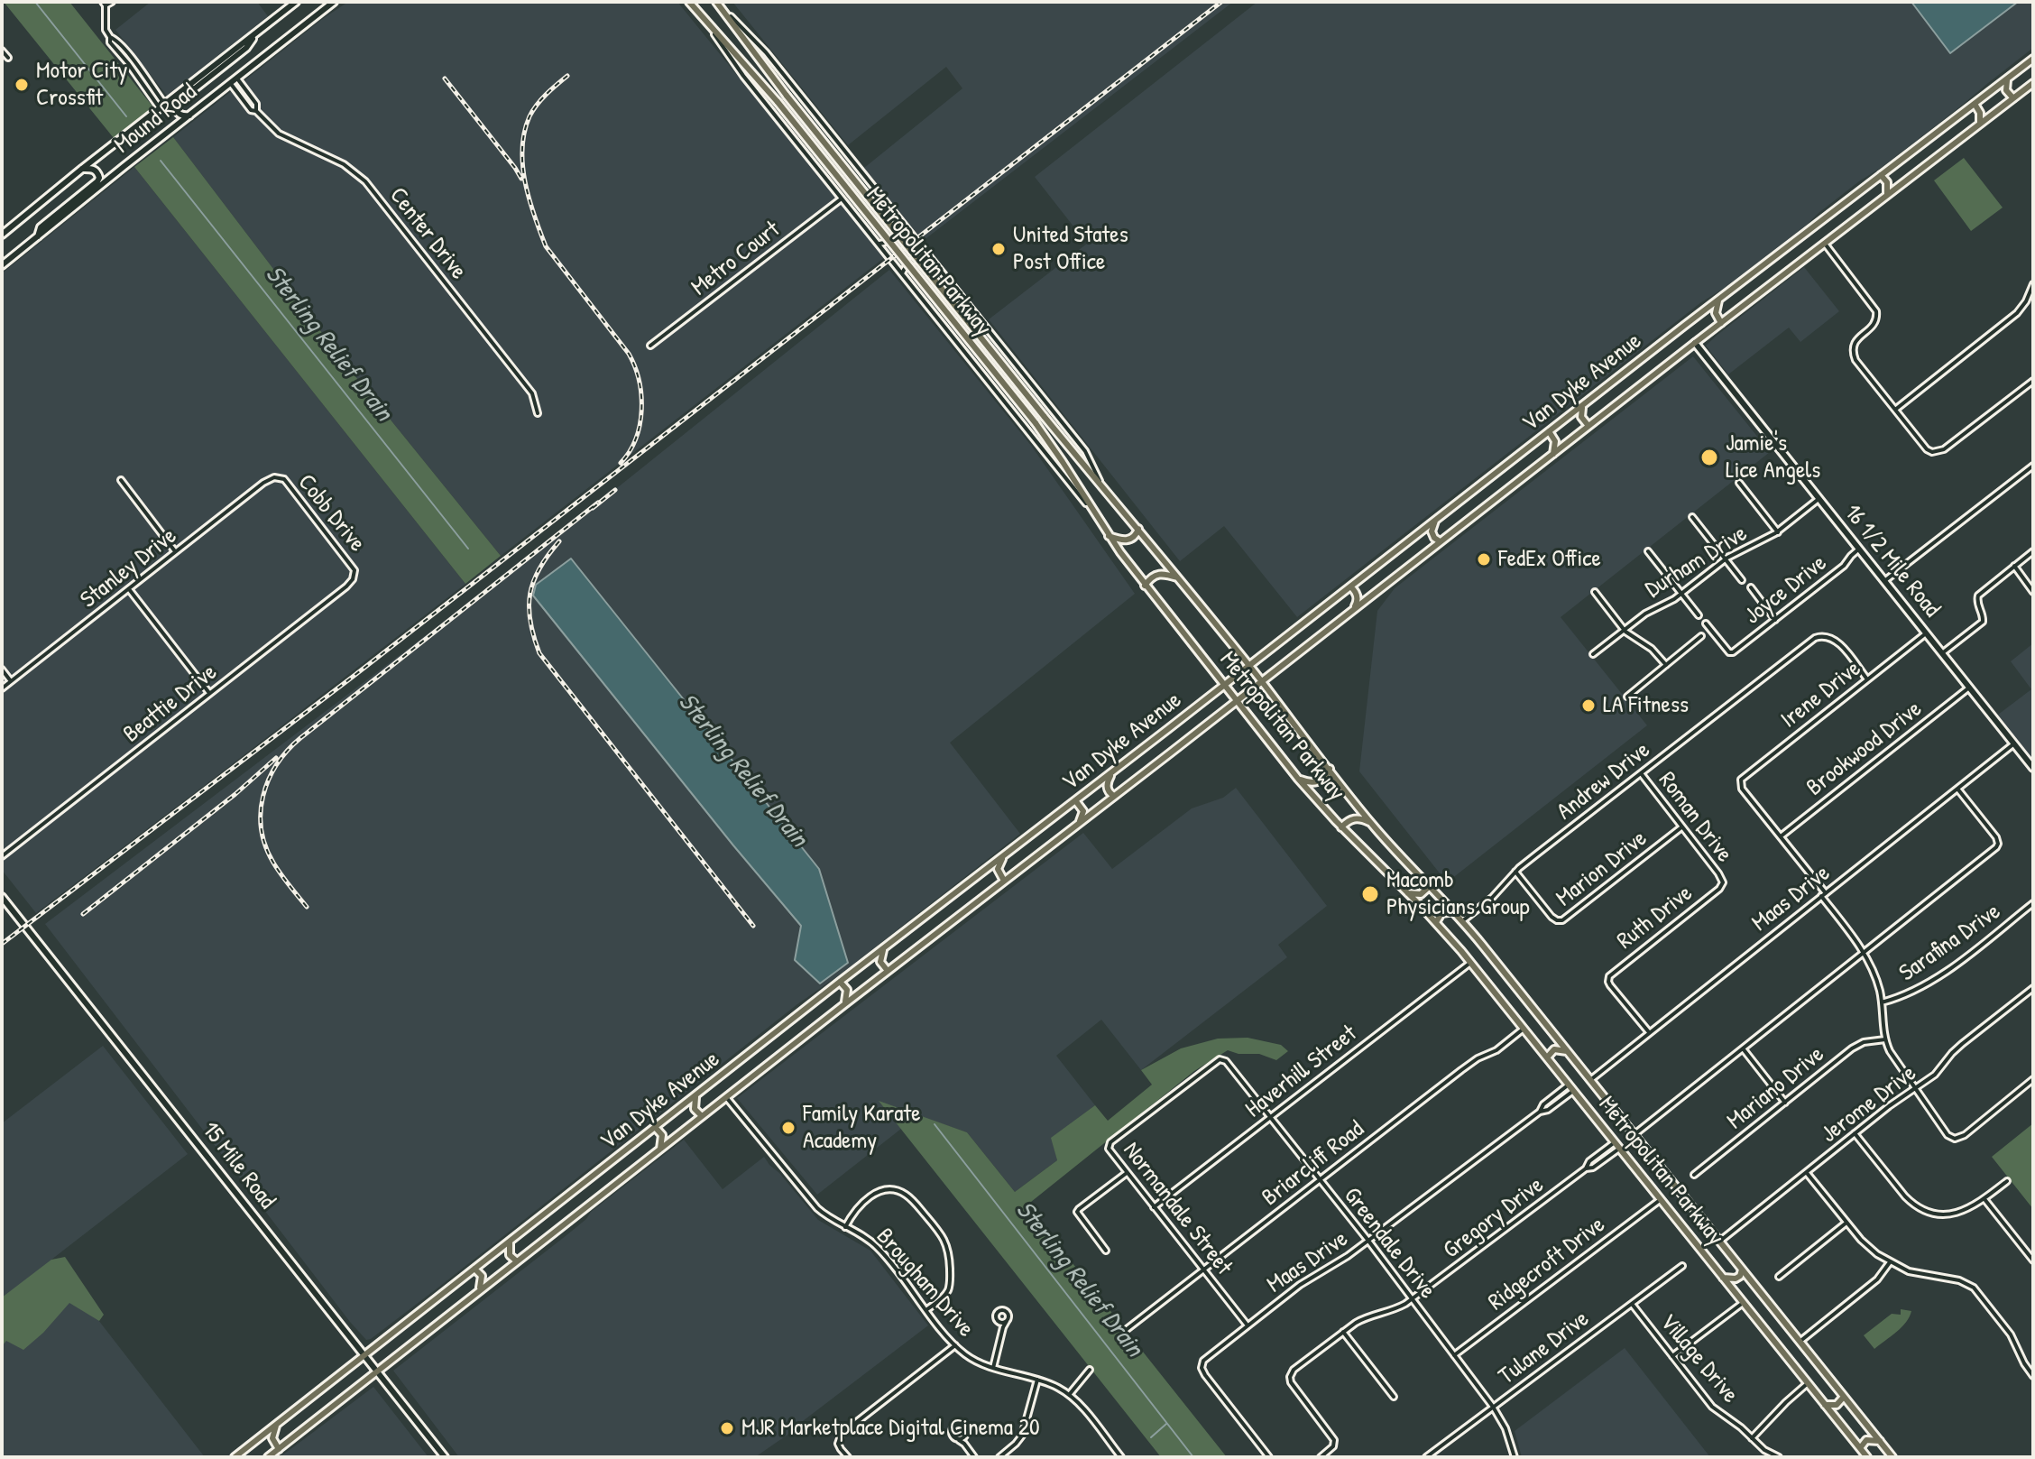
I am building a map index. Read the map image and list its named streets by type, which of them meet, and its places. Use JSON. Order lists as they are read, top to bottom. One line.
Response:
{"streets":{"main road":["Mound Road","Metropolitan Parkway","Van Dyke Avenue","16 1/2 Mile Road","15 Mile Road"],"street":["Center Drive","Metro Court","Cobb Drive","Durham Drive","Stanley Drive","Joyce Drive","Irene Drive","Beattie Drive","Brookwood Drive","Andrew Drive","Roman Drive","Marion Drive","Maas Drive","Ruth Drive","Sarafina Drive","Haverhill Street","Mariano Drive","Jerome Drive","Briarcliff Road","Normandale Street","Gregory Drive","Greendale Drive","Ridgecroft Drive","Brougham Drive","Tulane Drive","Village Drive"]},"crossings":[["Mound Road","Center Drive"],["Metropolitan Parkway","Van Dyke Avenue"],["Metropolitan Parkway","Andrew Drive"],["Metropolitan Parkway","Maas Drive"],["Metropolitan Parkway","Haverhill Street"],["Metropolitan Parkway","Jerome Drive"],["Metropolitan Parkway","Briarcliff Road"],["Metropolitan Parkway","Gregory Drive"],["Metropolitan Parkway","Ridgecroft Drive"],["Van Dyke Avenue","16 1/2 Mile Road"],["Van Dyke Avenue","15 Mile Road"],["Van Dyke Avenue","Brougham Drive"],["Cobb Drive","Stanley Drive"],["Cobb Drive","Beattie Drive"],["16 1/2 Mile Road","Durham Drive"],["16 1/2 Mile Road","Joyce Drive"],["16 1/2 Mile Road","Irene Drive"],["16 1/2 Mile Road","Brookwood Drive"],["16 1/2 Mile Road","Maas Drive"],["Irene Drive","Brookwood Drive"],["Irene Drive","Andrew Drive"],["Andrew Drive","Roman Drive"],["Andrew Drive","Marion Drive"],["Roman Drive","Marion Drive"],["Roman Drive","Ruth Drive"],["Maas Drive","Ruth Drive"],["Maas Drive","Normandale Street"],["Maas Drive","Greendale Drive"],["Haverhill Street","Normandale Street"],["Haverhill Street","Greendale Drive"],["Briarcliff Road","Normandale Street"],["Briarcliff Road","Greendale Drive"],["Normandale Street","Greendale Drive"],["Gregory Drive","Greendale Drive"],["Greendale Drive","Ridgecroft Drive"],["Greendale Drive","Tulane Drive"],["Tulane Drive","Village Drive"]],"water":["Sterling Relief Drain"],"places":["Motor City Crossfit","United States Post Office","Jamie's Lice Angels","FedEx Office","LA Fitness","Macomb Physicians Group","Family Karate Academy","MJR Marketplace Digital Cinema 20"]}
